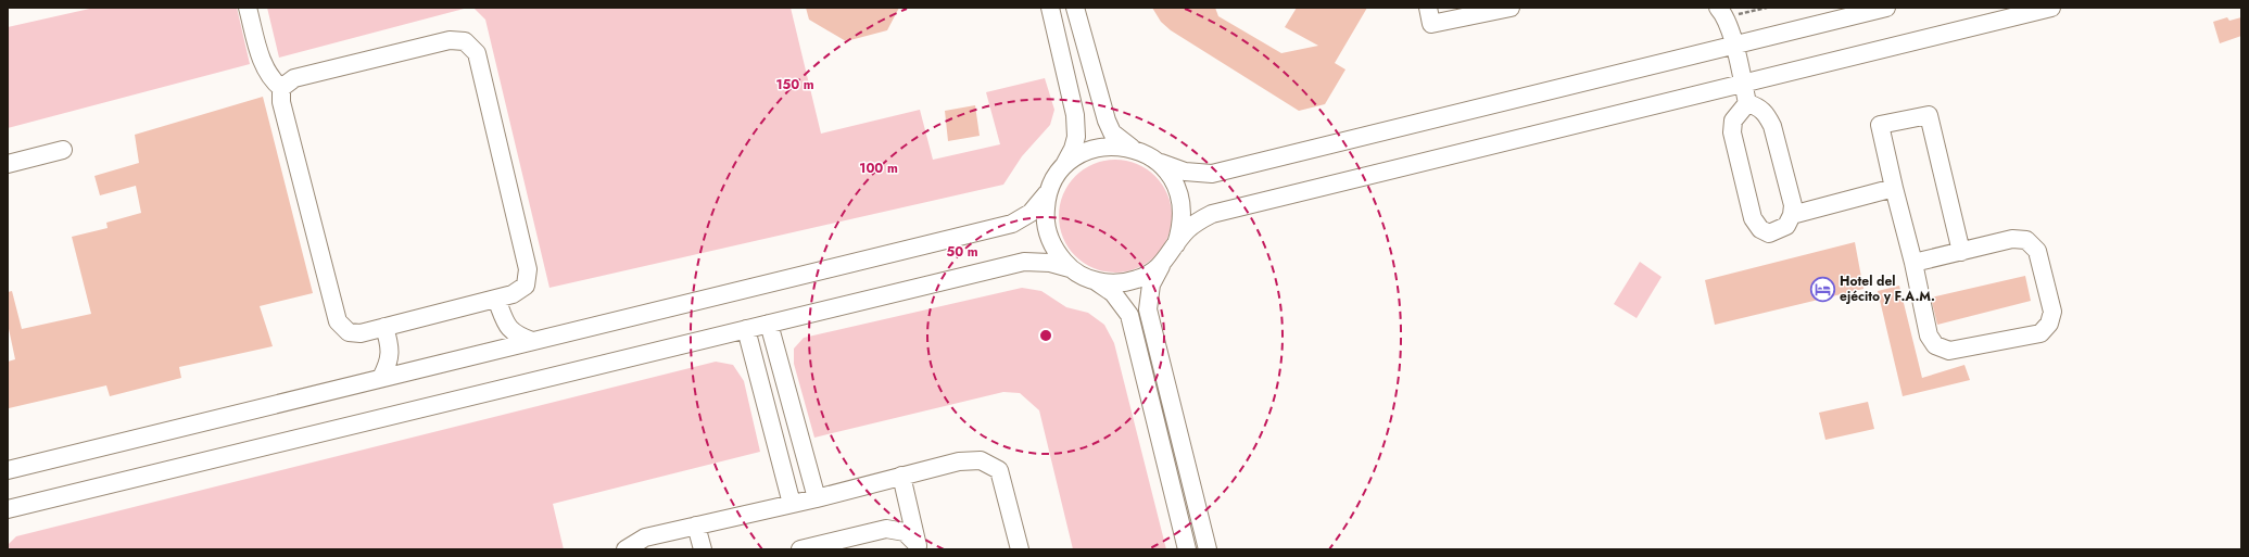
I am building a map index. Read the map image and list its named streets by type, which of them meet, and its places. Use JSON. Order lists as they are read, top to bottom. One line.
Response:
{"places":{"hotel":["Hotel del ejécito y F.A.M."]},"rings":["150 m","100 m","50 m"]}
